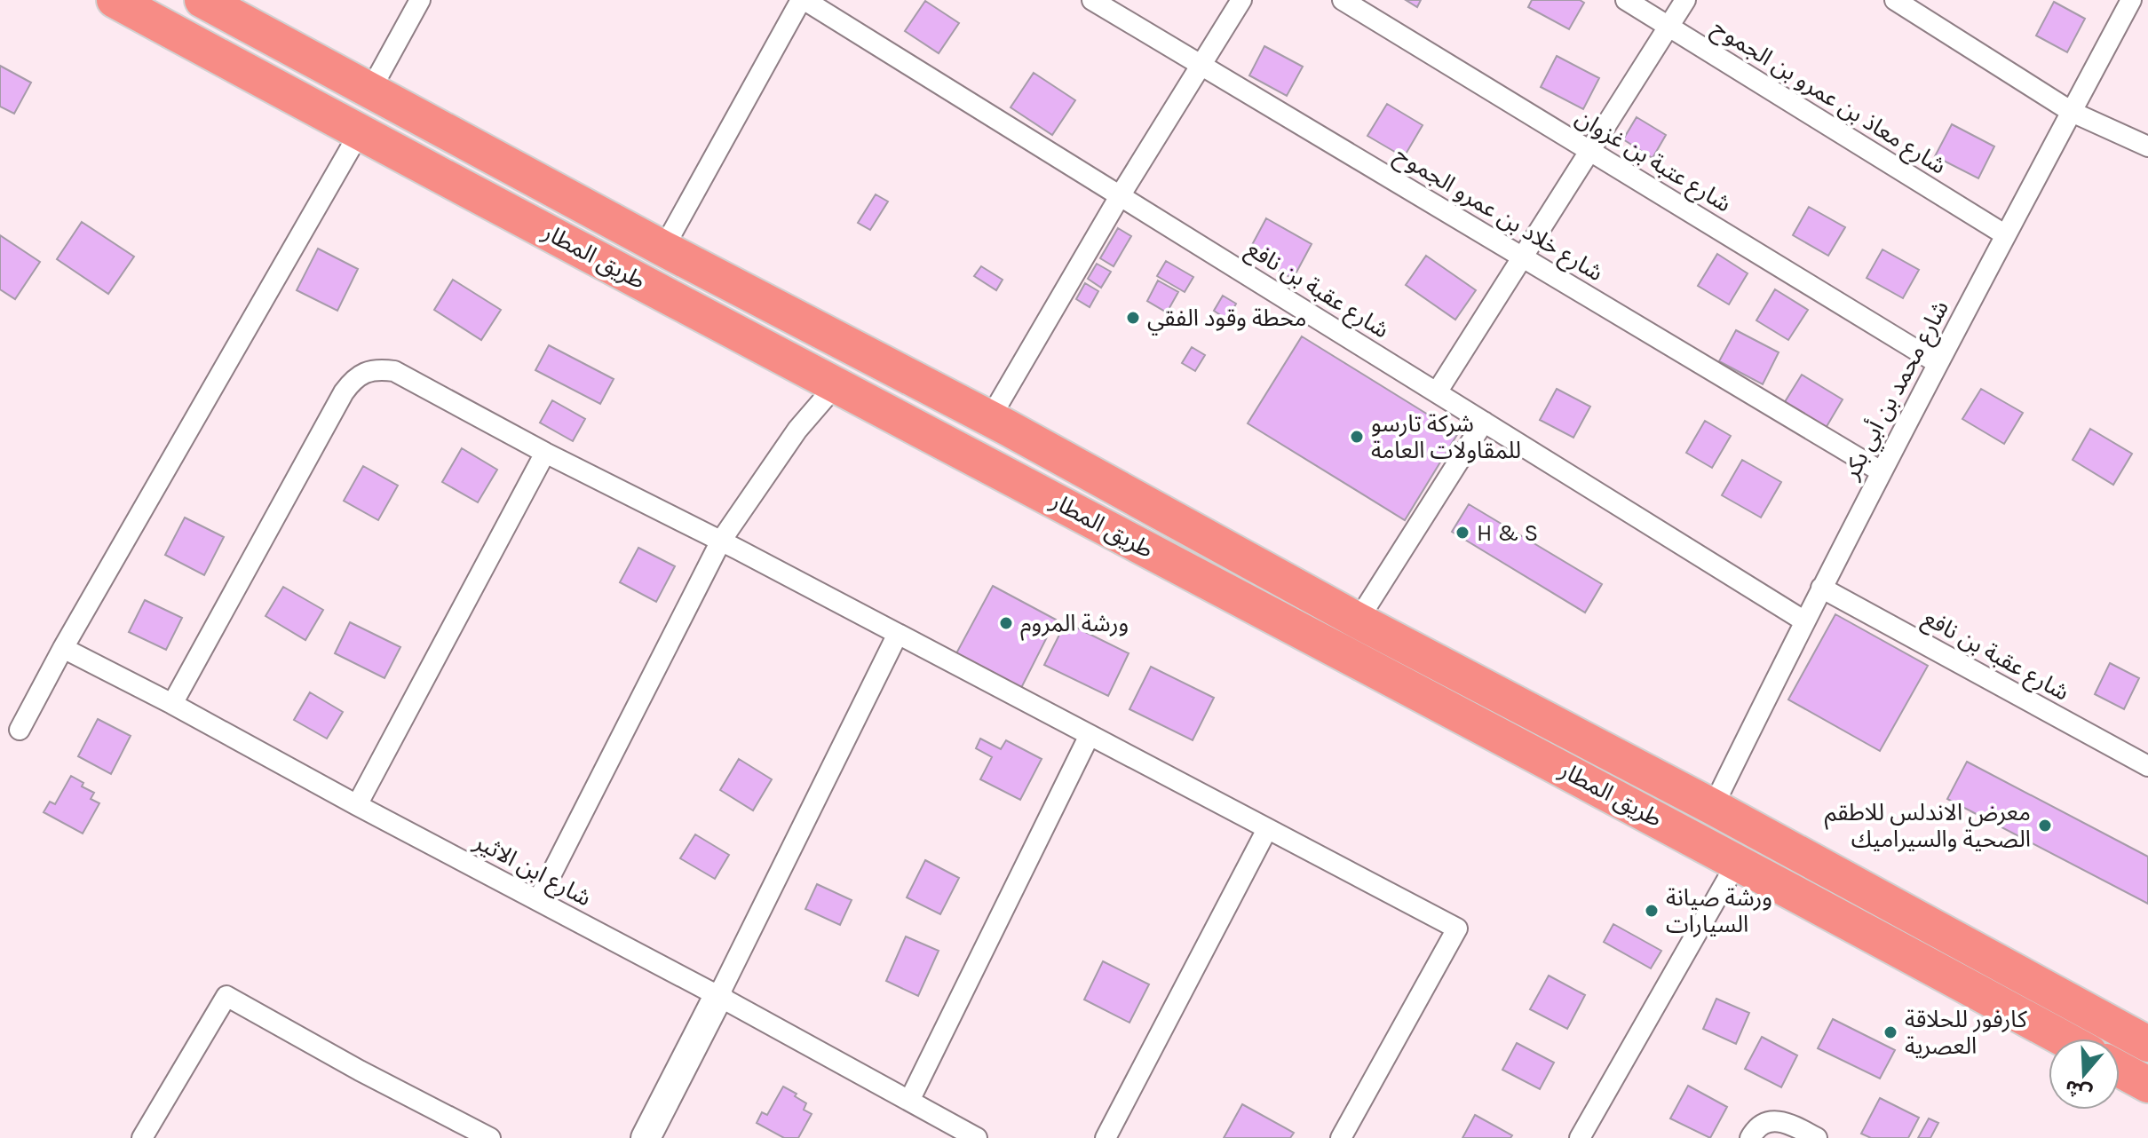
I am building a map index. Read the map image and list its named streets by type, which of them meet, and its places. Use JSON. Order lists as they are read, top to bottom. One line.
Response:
{"streets":{"highway":["طريق المطار"],"street":["شارع معاذ بن عمرو بن الجموح","شارع عتبة بن غزوان","شارع خلاد بن عمرو الجموح","شارع عقبة بن نافع","شارع محمد بن أبي بكر","شارع ابن الاثير"]},"crossings":[["شارع معاذ بن عمرو بن الجموح","شارع محمد بن أبي بكر"],["شارع عتبة بن غزوان","شارع محمد بن أبي بكر"],["شارع خلاد بن عمرو الجموح","شارع محمد بن أبي بكر"],["طريق المطار","شارع محمد بن أبي بكر"],["شارع عقبة بن نافع","شارع محمد بن أبي بكر"]],"places":["محطة وقود الفقي","شركة تارسو للمقاولات العامة","H & S","ورشة المروم","معرض الاندلس للاطقم الصحية والسيراميك","ورشة صيانة السيارات","كارفور للحلاقة العصرية"],"north":"bottom"}
